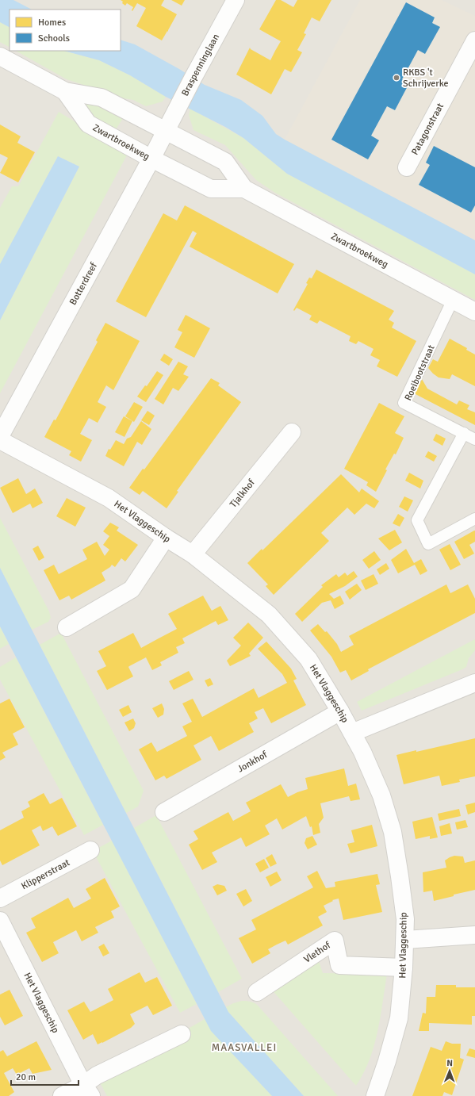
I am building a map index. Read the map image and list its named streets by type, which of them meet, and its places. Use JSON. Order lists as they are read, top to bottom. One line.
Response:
{"streets":{"street":["Braspenninglaan","Patagonstraat","Zwartbroekweg","Botterdreef","Tjalkhof","Het Vlaggeschip","Jonkhof","Klipperstraat","Vlethof"],"lane":["Roeibootstraat"]},"crossings":[["Braspenninglaan","Zwartbroekweg"],["Braspenninglaan","Botterdreef"],["Zwartbroekweg","Botterdreef"],["Zwartbroekweg","Roeibootstraat"],["Tjalkhof","Het Vlaggeschip"],["Het Vlaggeschip","Jonkhof"],["Het Vlaggeschip","Vlethof"]],"districts":["MAASVALLEI"],"places":["RKBS 't Schrijverke"],"legend":["Homes","Schools"],"scale_bar":"20 m","north":"top"}
